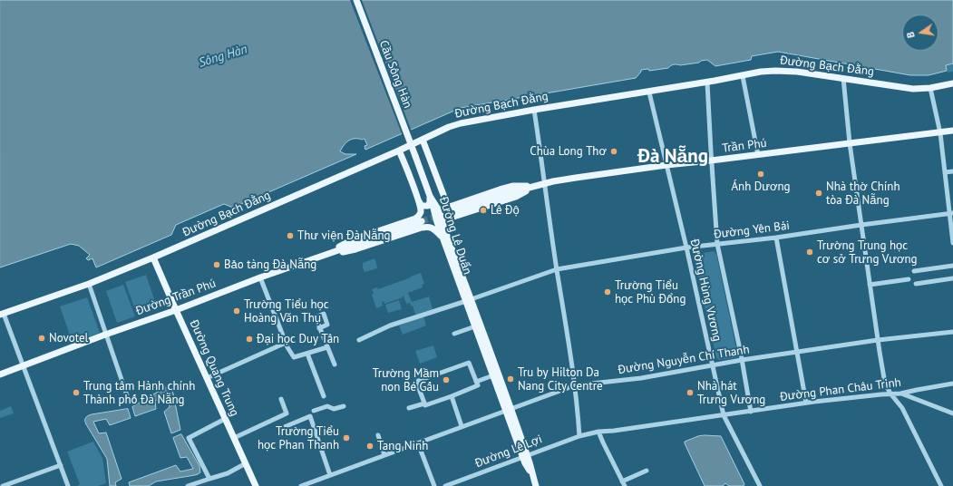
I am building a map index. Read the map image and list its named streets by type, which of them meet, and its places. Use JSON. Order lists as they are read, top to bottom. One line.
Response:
{"streets":{"main road":["Đường Bạch Đằng","Cầu Sông Hàn","Trần Phú","Đường Lê Duẩn","Đường Trần Phú","Đường Quang Trung"],"street":["Đường Yên Bái","Đường Hùng Vương","Đường Nguyễn Chí Thanh","Đường Phan Châu Trinh","Đường Lê Lợi"]},"crossings":[["Đường Bạch Đằng","Đường Hùng Vương"],["Đường Bạch Đằng","Đường Quang Trung"],["Cầu Sông Hàn","Đường Lê Duẩn"],["Trần Phú","Đường Lê Duẩn"],["Trần Phú","Đường Hùng Vương"],["Đường Yên Bái","Đường Lê Duẩn"],["Đường Yên Bái","Đường Hùng Vương"],["Đường Lê Duẩn","Đường Nguyễn Chí Thanh"],["Đường Lê Duẩn","Đường Lê Lợi"],["Đường Hùng Vương","Đường Nguyễn Chí Thanh"],["Đường Hùng Vương","Đường Phan Châu Trinh"],["Đường Trần Phú","Đường Quang Trung"],["Đường Phan Châu Trinh","Đường Lê Lợi"]],"districts":["Đà Nẵng"],"water":["Sông Hàn"],"places":["Chùa Long Thơ","Ánh Dương","Nhà thờ Chính tòa Đà Nẵng","Lê Độ","Thư viện Đà Nẵng","Trường Trung học cơ sở Trưng Vương","Bảo tàng Đà Nẵng","Trường Tiểu học Phù Đổng","Trường Tiểu học Hoàng Văn Thụ","Novotel","Đại học Duy Tân","Tru by Hilton Da Nang City Centre","Trường Mầm non Bé Gấu","Trung tâm Hành chính Thành phố Đà Nẵng","Nhà hát Trưng Vương","Trường Tiểu học Phan Thanh","Tang Ninh"],"north":"left"}
